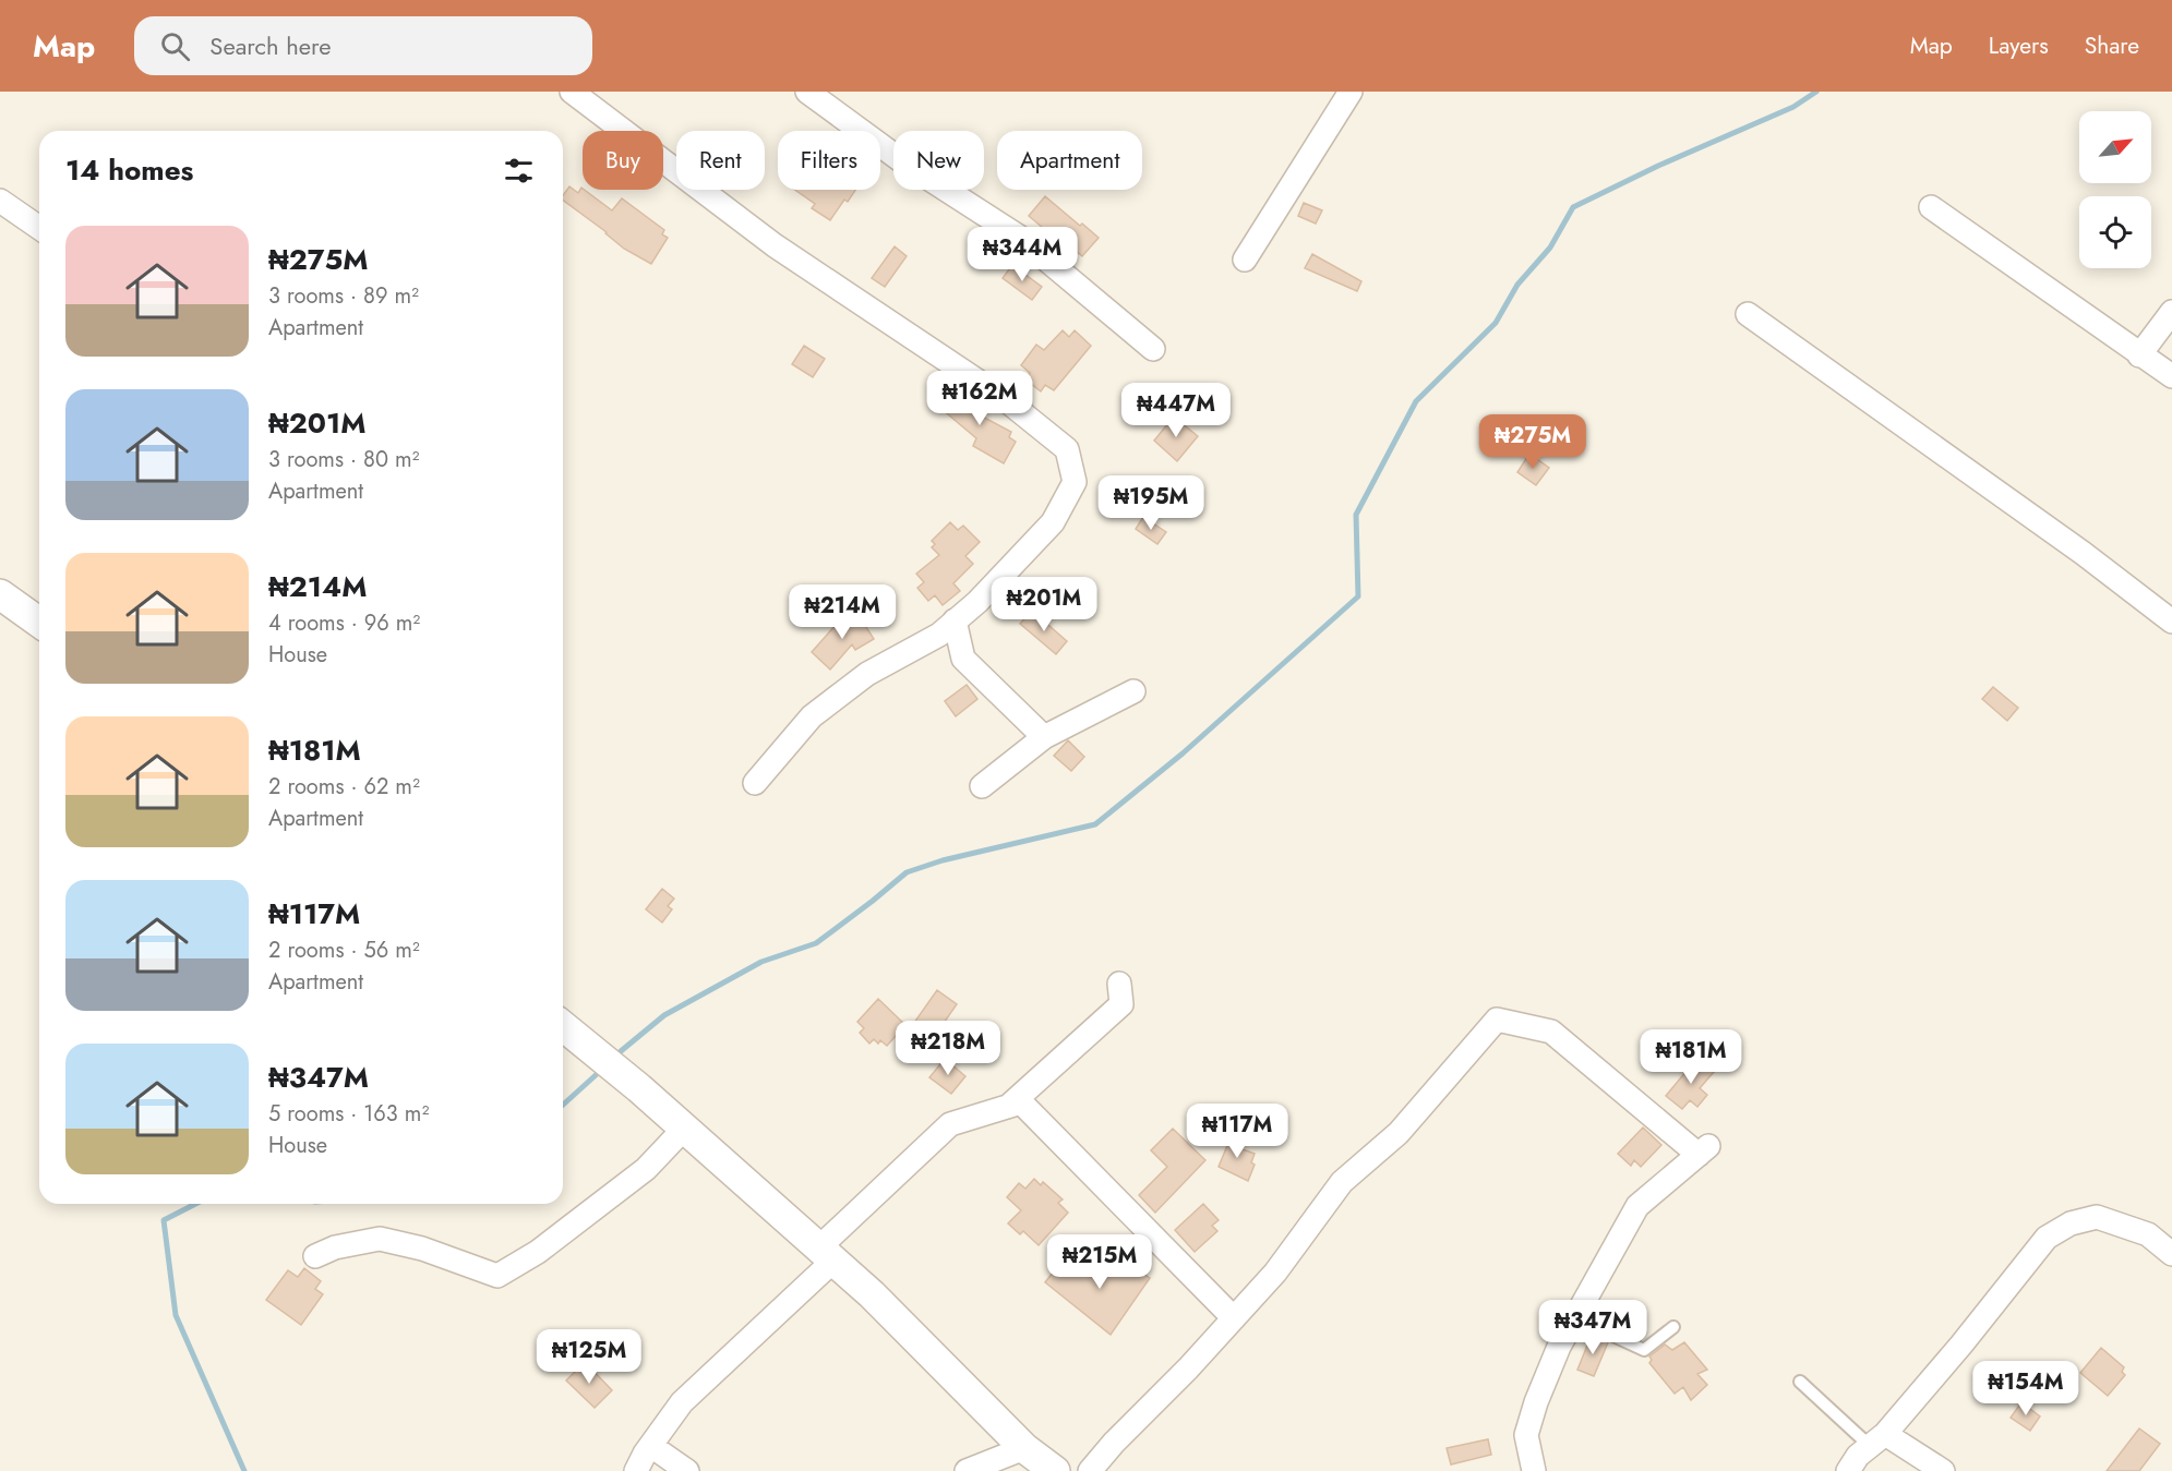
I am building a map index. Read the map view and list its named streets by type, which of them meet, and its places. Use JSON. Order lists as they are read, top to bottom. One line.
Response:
{"north":"top right","page":{"header":"Map","search":"Search here","nav":["Map","Layers","Share"],"chip":["Buy","Rent","Filters","New","Apartment"],"heading":"14 homes","list":[{"name":"₦275M","note":"3 rooms · 89 m² · Apartment"},{"name":"₦201M","note":"3 rooms · 80 m² · Apartment"},{"name":"₦214M","note":"4 rooms · 96 m² · House"},{"name":"₦181M","note":"2 rooms · 62 m² · Apartment"},{"name":"₦117M","note":"2 rooms · 56 m² · Apartment"},{"name":"₦347M","note":"5 rooms · 163 m² · House"}],"price":["₦344M","₦162M","₦447M","₦275M","₦195M","₦201M","₦214M","₦218M","₦181M","₦117M","₦215M","₦347M","₦125M","₦154M"]}}
